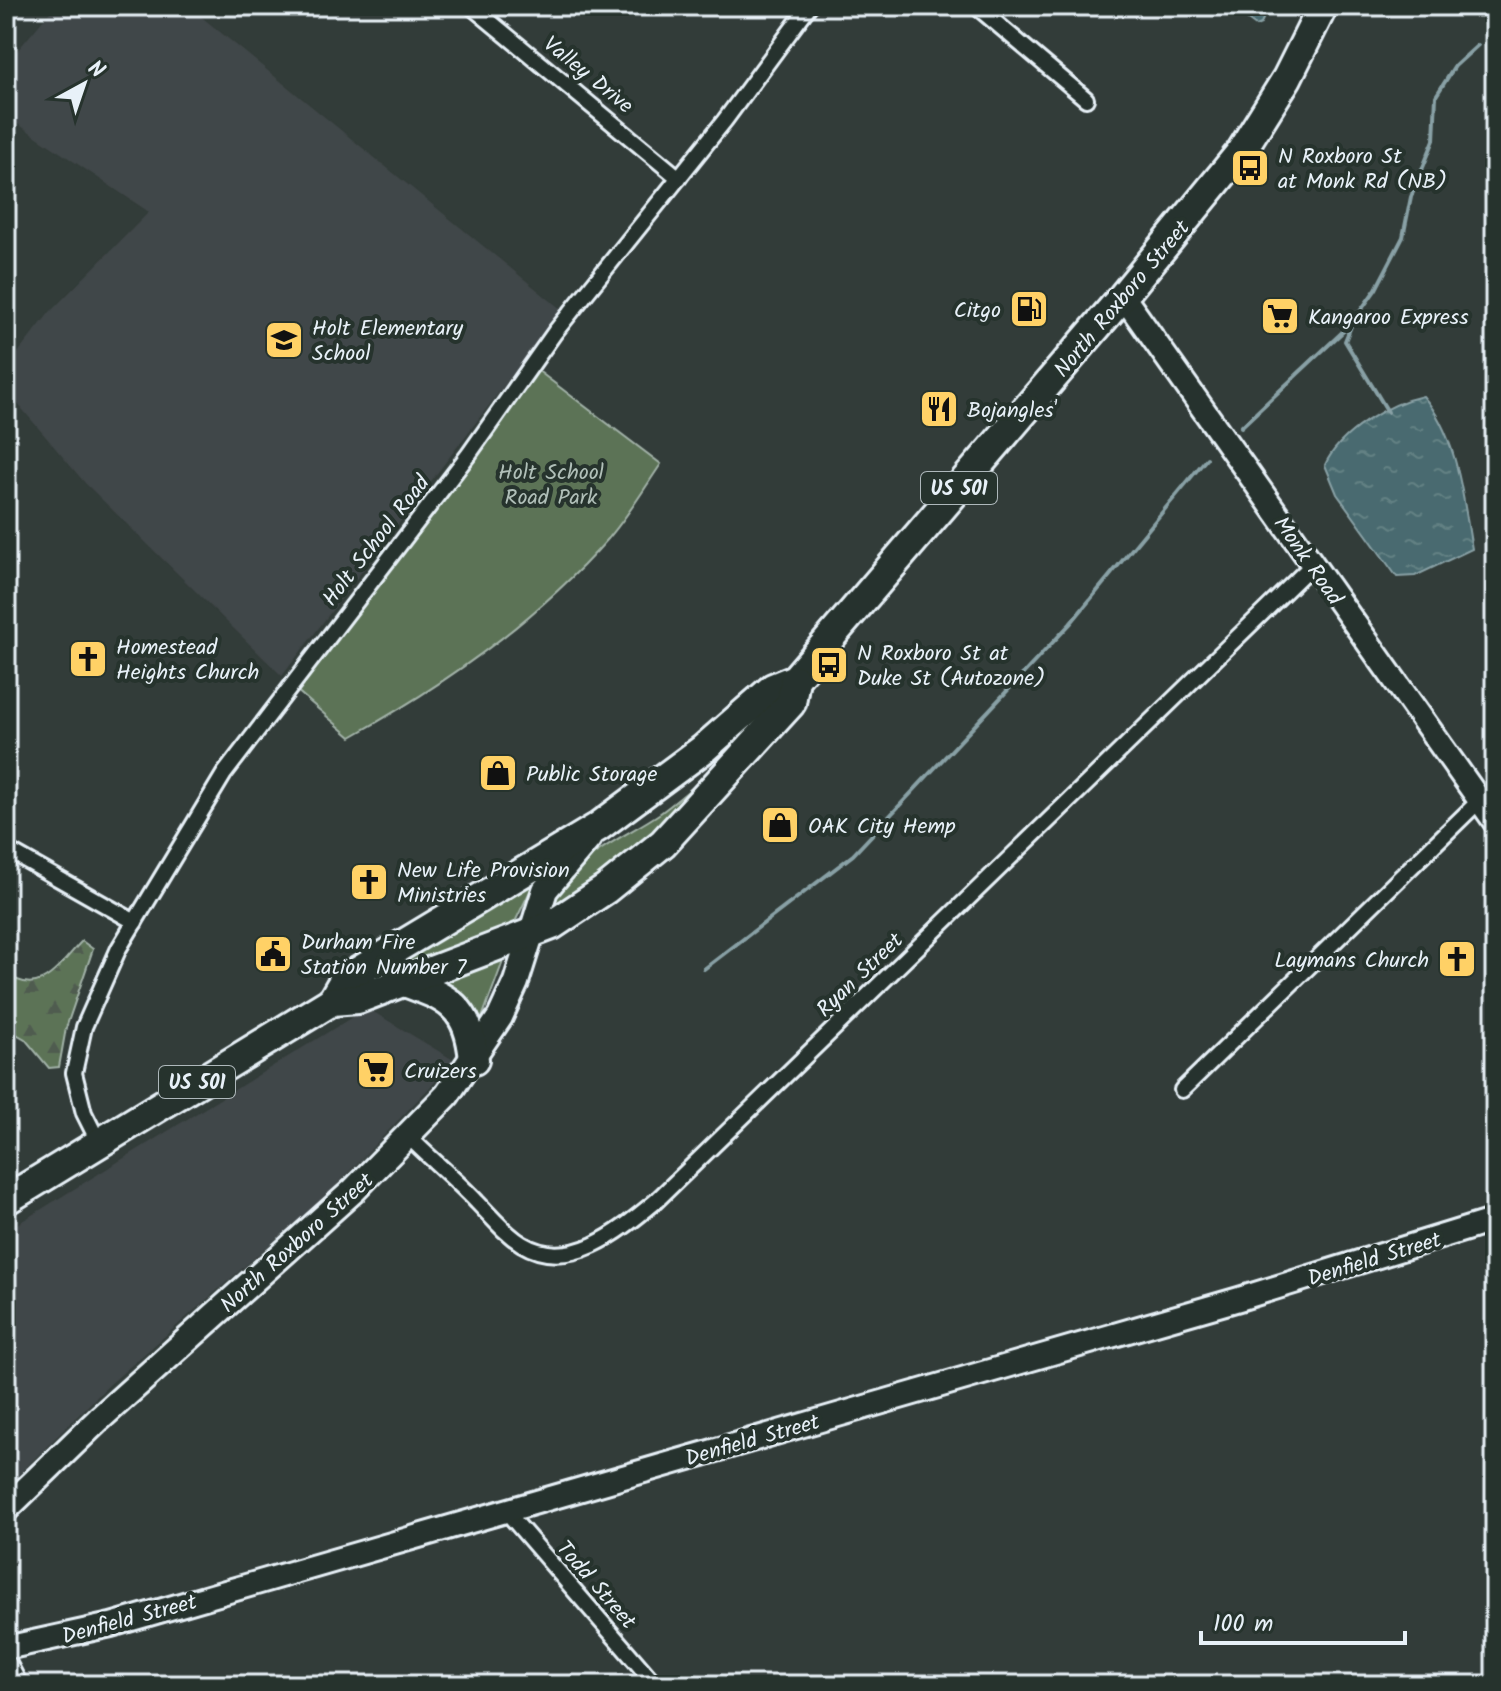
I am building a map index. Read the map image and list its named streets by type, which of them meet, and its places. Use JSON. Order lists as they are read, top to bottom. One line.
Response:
{"streets":{"highway":["North Roxboro Street","US 501"],"street":["Valley Drive","Holt School Road","Monk Road","Ryan Street","Denfield Street","Todd Street"]},"crossings":[["Valley Drive","Holt School Road"],["North Roxboro Street","US 501"],["North Roxboro Street","Monk Road"],["North Roxboro Street","Ryan Street"],["US 501","Holt School Road"],["Monk Road","Ryan Street"],["Denfield Street","Todd Street"]],"parks":["Holt School Road Park"],"places":{"bus stop":["N Roxboro St at Monk Rd (NB)","N Roxboro St at Duke St (Autozone)"],"fuel station":["Citgo"],"supermarket":["Kangaroo Express","Cruizers"],"school or university":["Holt Elementary School"],"restaurant":["Bojangles'"],"church":["Homestead Heights Church","New Life Provision Ministries","Laymans Church"],"shop":["Public Storage","OAK City Hemp"],"public building":["Durham Fire Station Number 7"]},"scale_bar":"100 m","north":"top right"}
